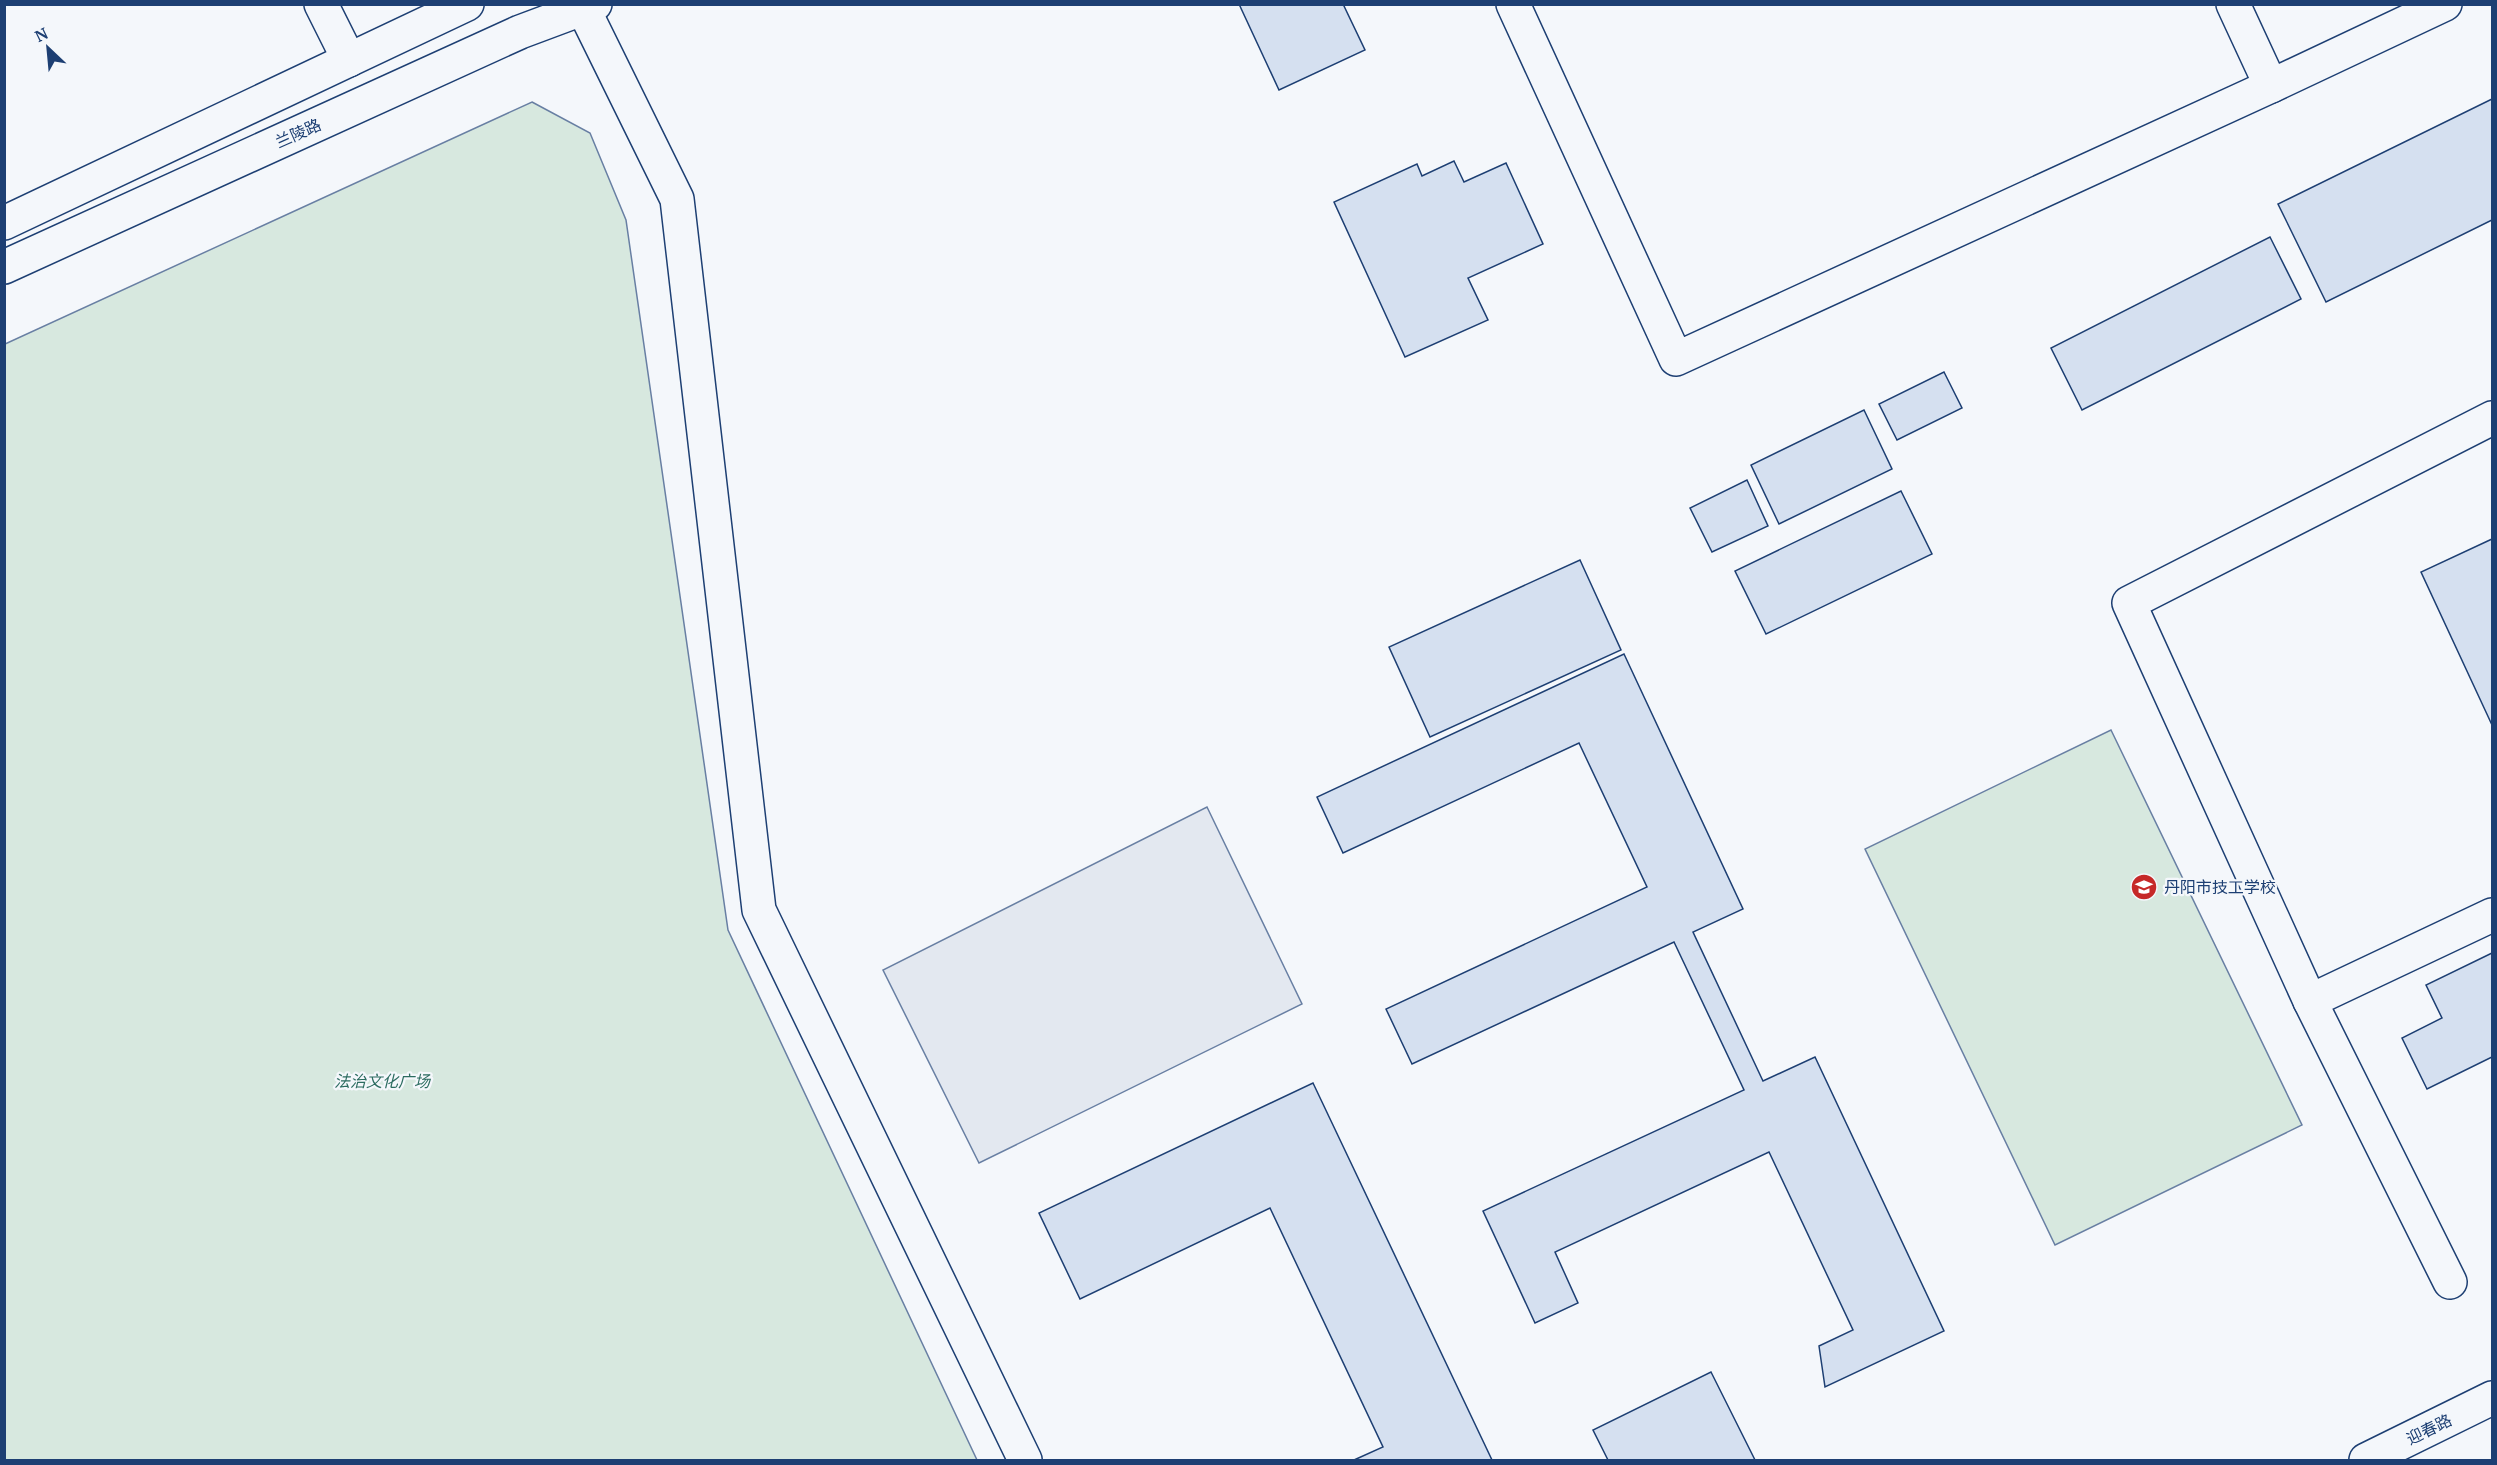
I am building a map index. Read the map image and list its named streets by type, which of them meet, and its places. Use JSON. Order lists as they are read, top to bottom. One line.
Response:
{"streets":{"street":["兰陵路","迎春路"]},"parks":["法治文化广场"],"places":{"school or university":["丹阳市技工学校"]},"north":"top left"}
